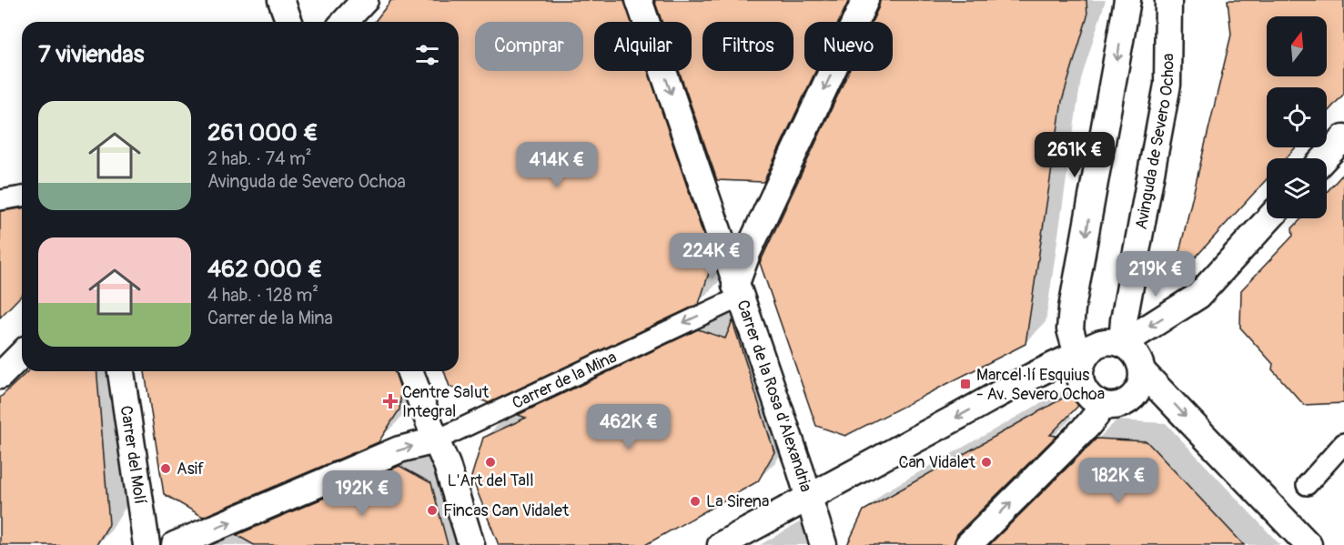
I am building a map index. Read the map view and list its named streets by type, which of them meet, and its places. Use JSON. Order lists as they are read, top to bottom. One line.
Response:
{"streets":{"street":["Avinguda de Severo Ochoa","Carrer de la Mina","Carrer de la Rosa d'Alexandria","Carrer del Molí"]},"crossings":[["Carrer de la Mina","Carrer de la Rosa d'Alexandria"]],"one_way":["Carrer de la Rosa d'Alexandria"],"places":{"transit":["Marcel·lí Esquius - Av. Severo Ochoa"],"health":["Centre Salut Integral"],"other":["L'Art del Tall","Can Vidalet","Asif","La Sirena","Fincas Can Vidalet"]},"north":"top","page":{"chip":["Comprar","Alquilar","Filtros","Nuevo"],"heading":"7 viviendas","list":[{"name":"261 000 €","note":"2 hab. · 74 m² · Avinguda de Severo Ochoa"},{"name":"462 000 €","note":"4 hab. · 128 m² · Carrer de la Mina"}],"price":["261K €","414K €","224K €","219K €","462K €","182K €","192K €"]}}
